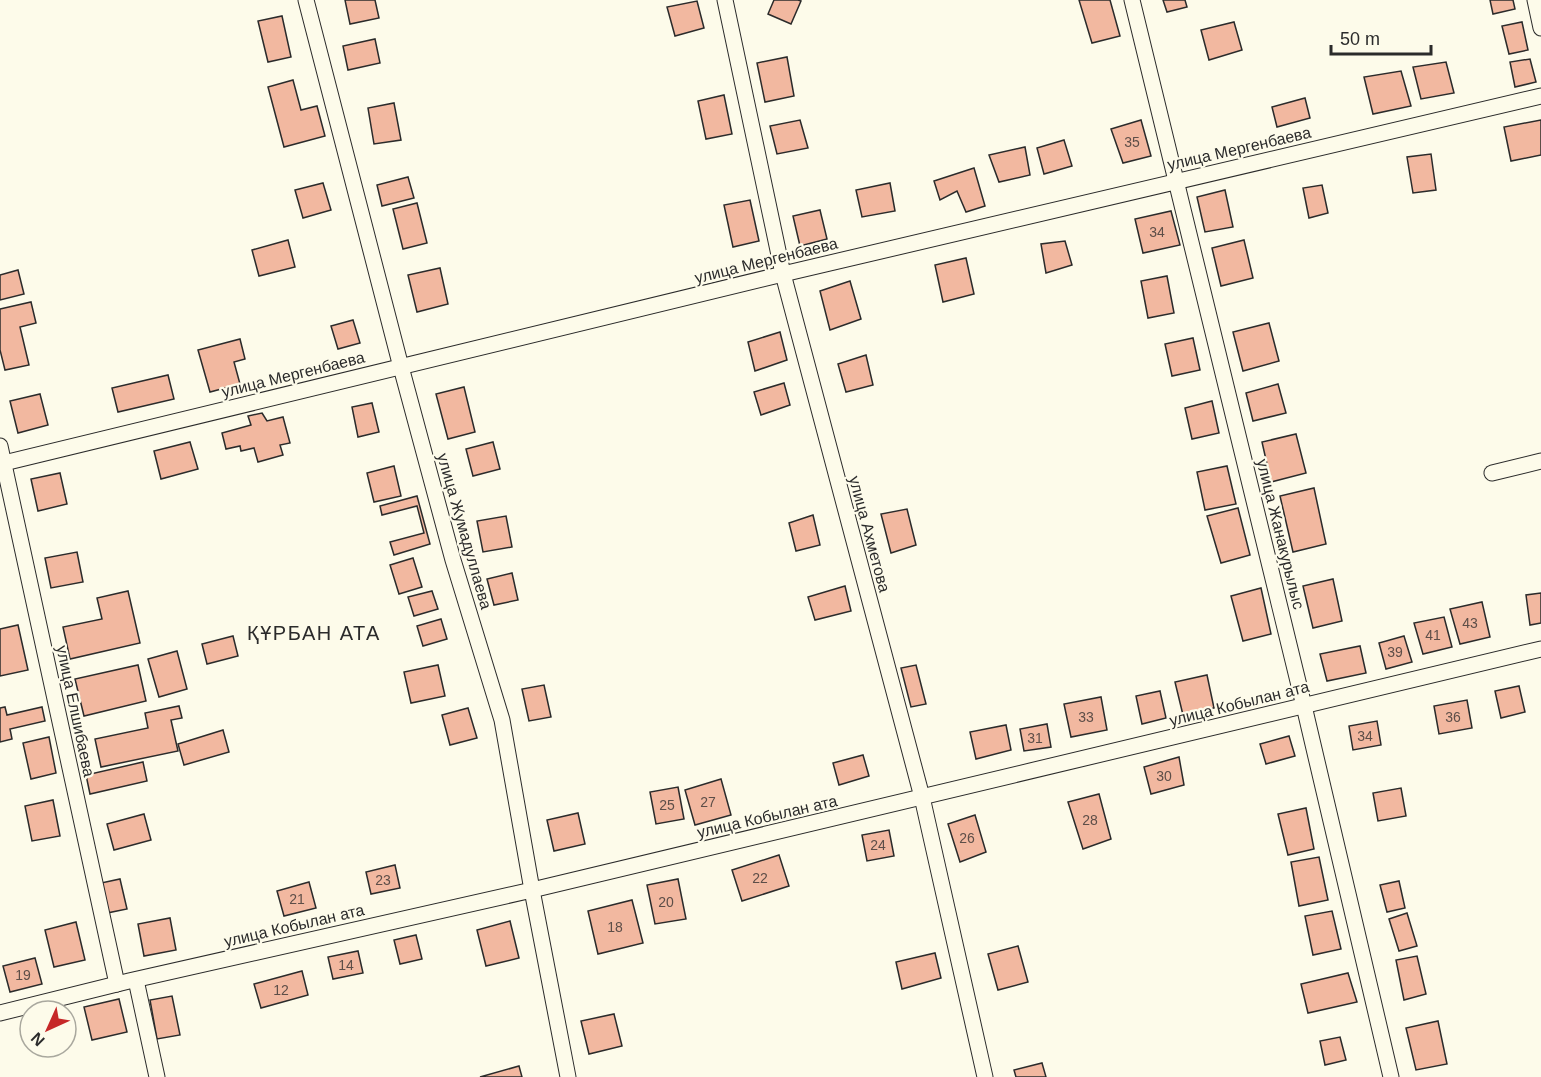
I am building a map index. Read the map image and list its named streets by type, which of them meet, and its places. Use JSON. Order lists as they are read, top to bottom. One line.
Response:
{"streets":{"street":["улица Мергенбаева","улица Жумадуллаева","улица Ахметова","улица Жанакурылыс","улица Кобылан ата","улица Елшибаева"]},"crossings":[["улица Мергенбаева","улица Жумадуллаева"],["улица Мергенбаева","улица Ахметова"],["улица Мергенбаева","улица Жанакурылыс"],["улица Мергенбаева","улица Елшибаева"],["улица Жумадуллаева","улица Кобылан ата"],["улица Ахметова","улица Кобылан ата"],["улица Жанакурылыс","улица Кобылан ата"],["улица Кобылан ата","улица Елшибаева"]],"districts":["ҚҰРБАН АТА"],"house_numbers":["35","34","43","41","39","33","36","34","31","30","27","25","28","26","24","22","23","21","20","18","14","19","12"],"scale_bar":"50 m","north":"bottom left"}
